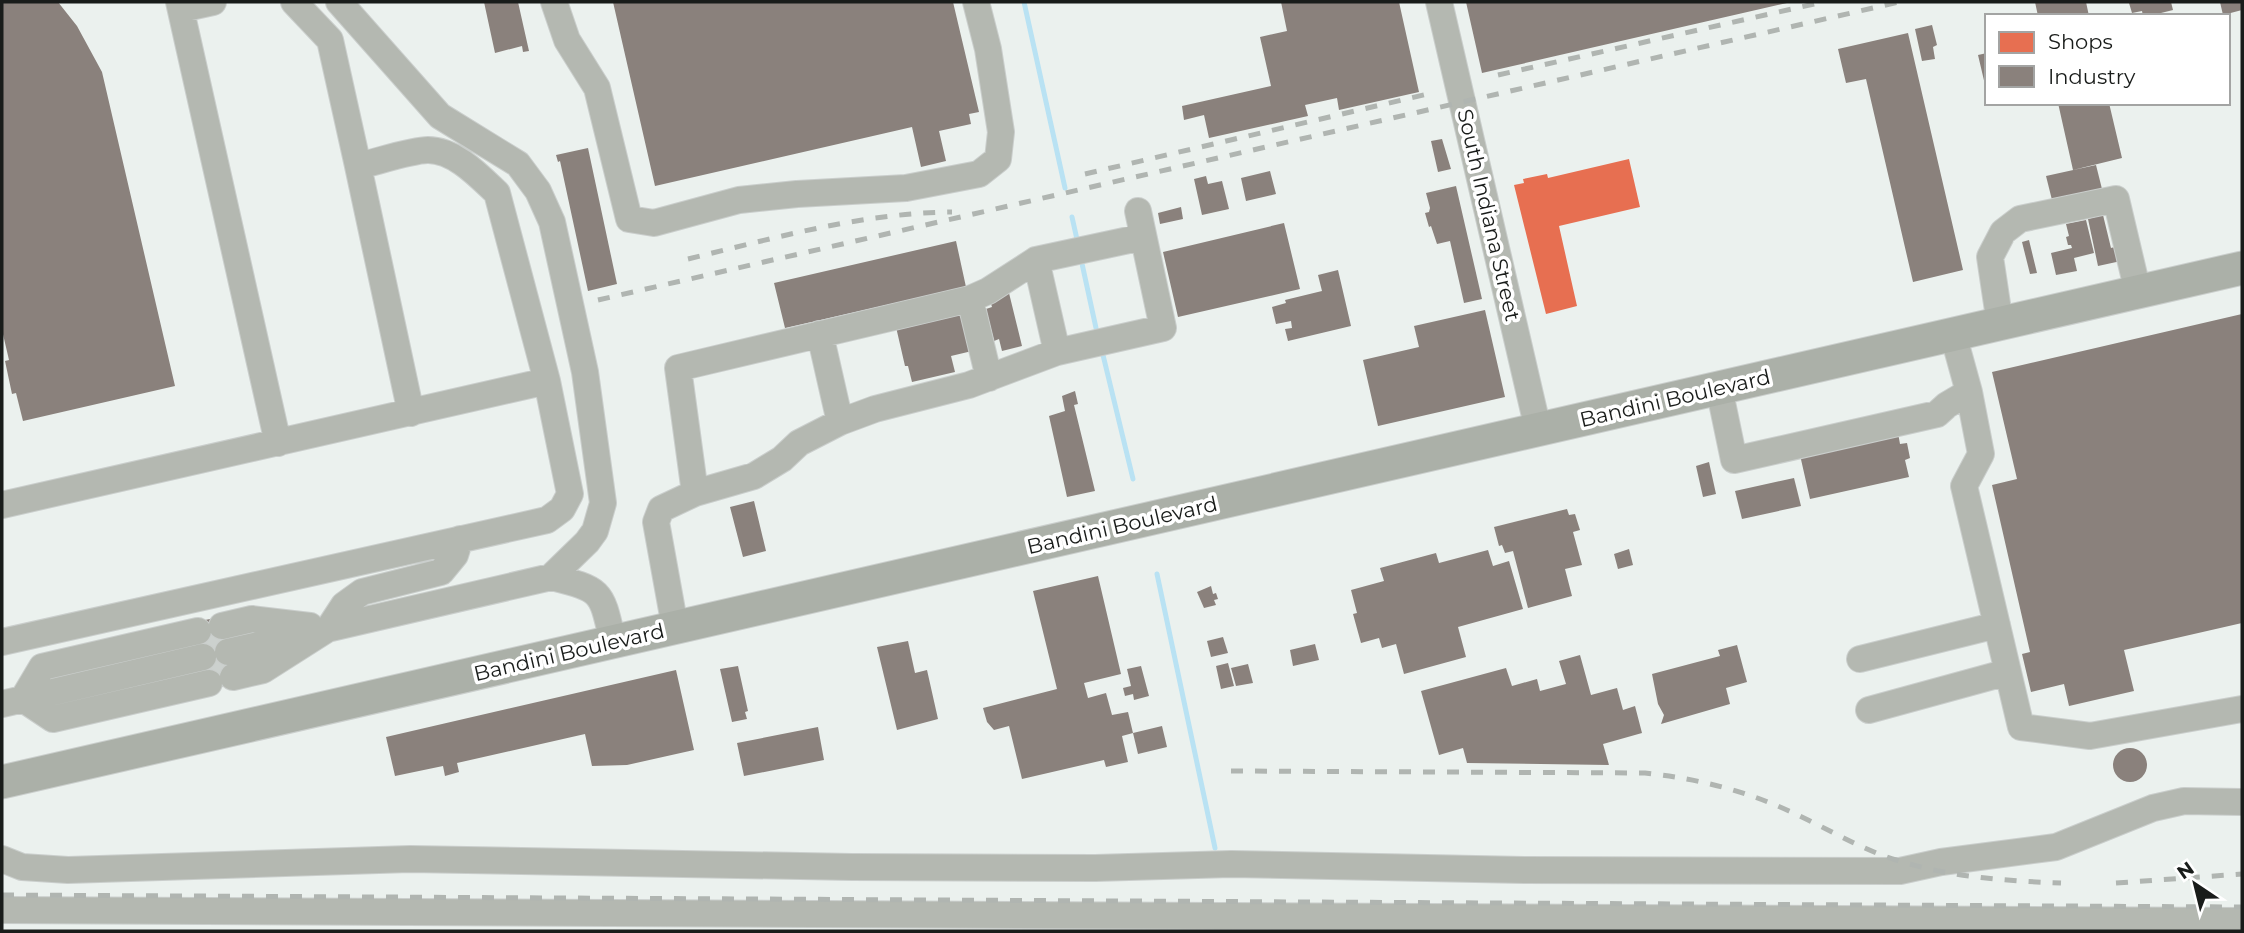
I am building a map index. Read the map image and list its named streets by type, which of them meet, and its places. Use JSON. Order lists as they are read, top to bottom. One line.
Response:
{"streets":{"main road":["Bandini Boulevard"],"street":["South Indiana Street"]},"crossings":[["South Indiana Street","Bandini Boulevard"]],"legend":["Shops","Industry"],"north":"top left"}
